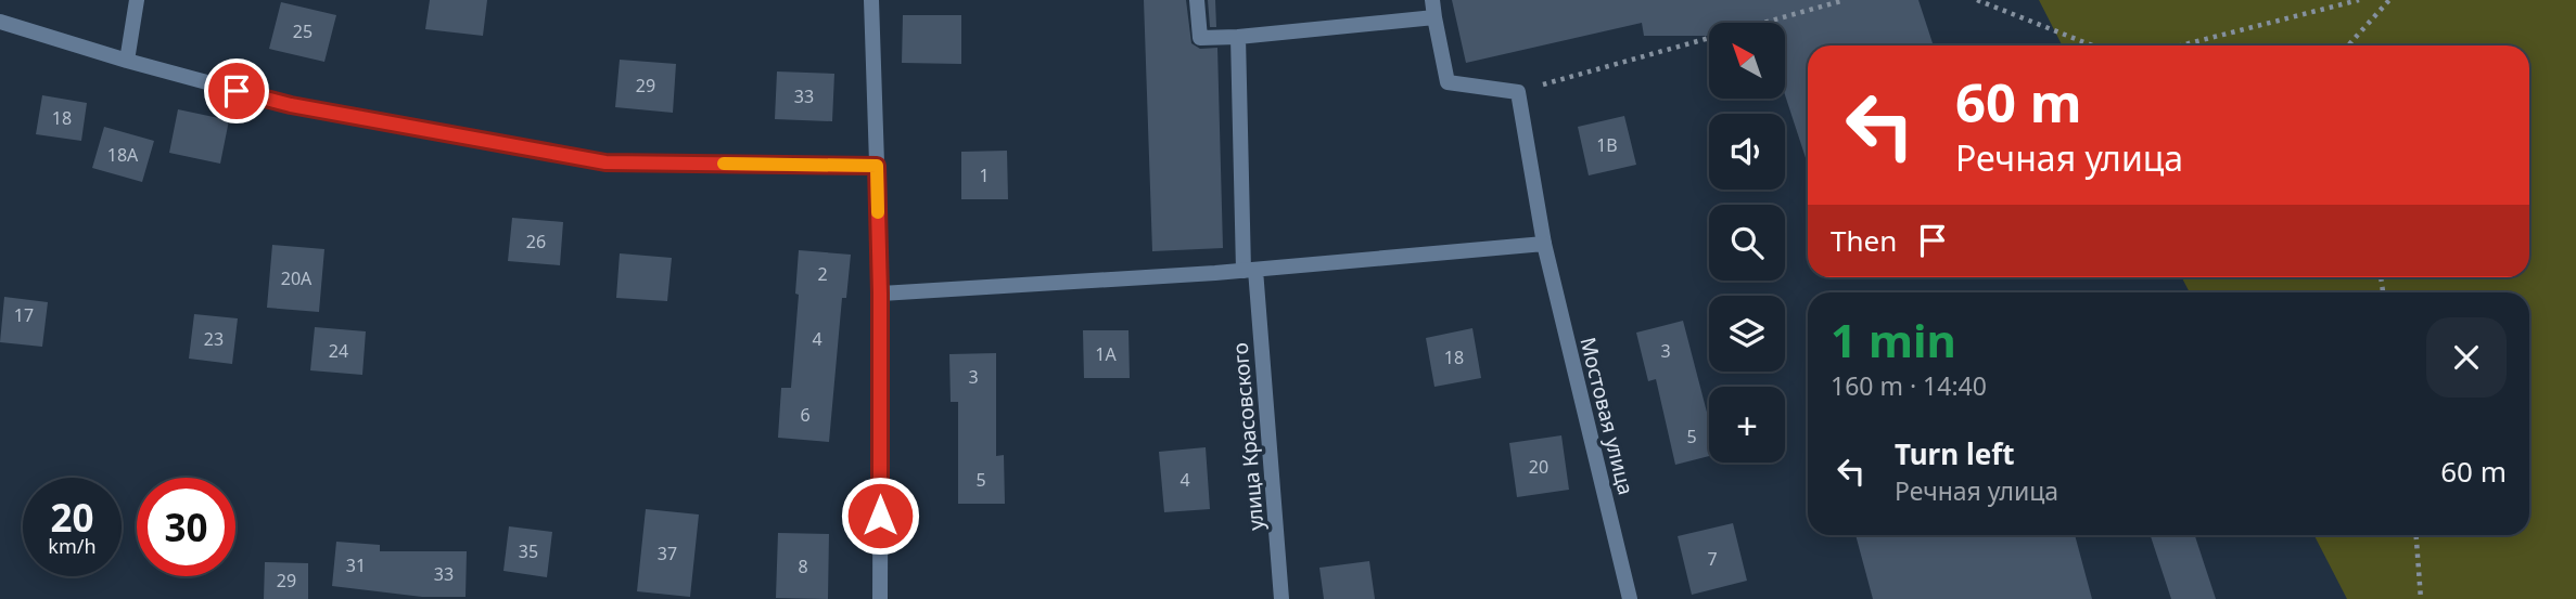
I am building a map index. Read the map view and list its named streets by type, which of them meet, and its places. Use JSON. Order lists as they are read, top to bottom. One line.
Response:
{"streets":{"street":["Мостовая улица","улица Красовского"]},"house_numbers":["25","29","33","18","1В","18А","1","26","2","20А","17","23","4","24","3","1А","18","3","6","5","20","5","4","35","37","7","31","8","33","29"],"north":"top left","page":{"map_buttons":"+","turn":["60 m","Речная улица"],"then":"Then","heading":["1 min","160 m · 14:40"],"list":[{"name":"Turn left","note":"Речная улица","value":"60 m"}],"speed":"20 km/h","limit":"30"}}
